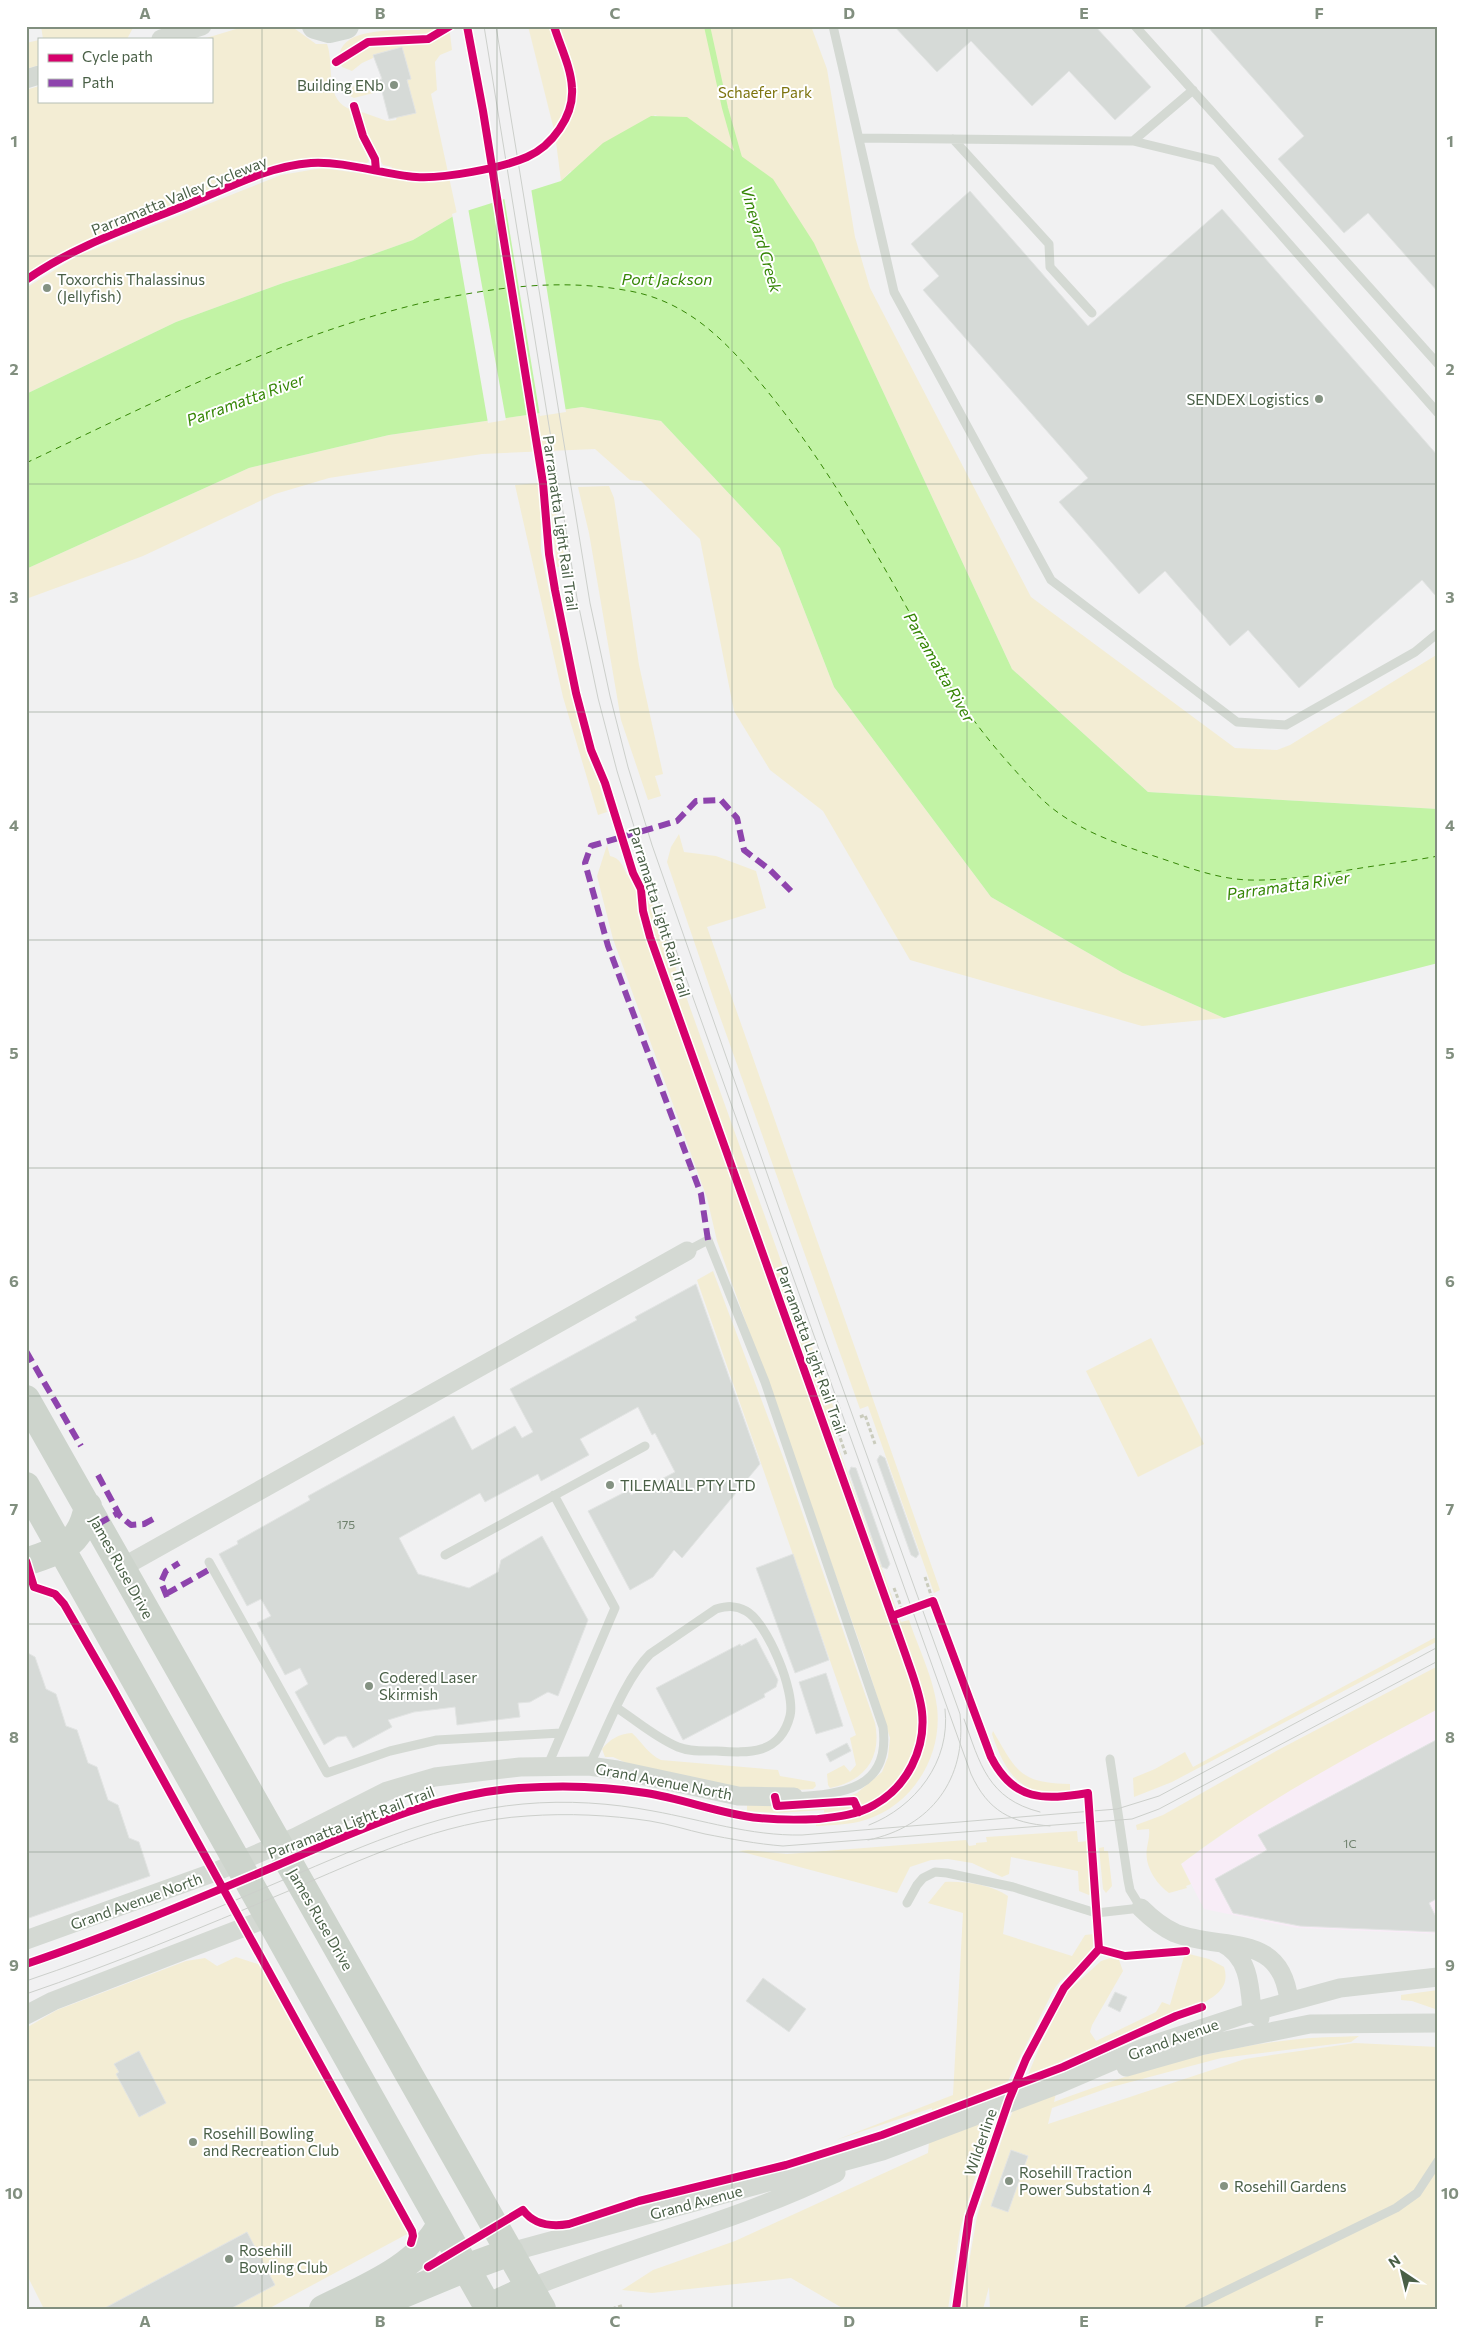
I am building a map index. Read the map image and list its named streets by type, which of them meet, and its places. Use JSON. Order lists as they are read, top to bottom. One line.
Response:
{"streets":{"main road":["James Ruse Drive"],"street":["Grand Avenue North","Grand Avenue"],"cycle path":["Parramatta Valley Cycleway","Parramatta Light Rail Trail","Wilderline"]},"crossings":[["James Ruse Drive","Grand Avenue North"],["James Ruse Drive","Grand Avenue"]],"water":["Vineyard Creek","Port Jackson","Parramatta River"],"parks":["Schaefer Park"],"places":["Building ENb","Toxorchis Thalassinus (Jellyfish)","SENDEX Logistics","TILEMALL PTY LTD","Codered Laser Skirmish","Rosehill Bowling and Recreation Club","Rosehill Traction Power Substation 4","Rosehill Gardens","Rosehill Bowling Club"],"house_numbers":["175","1C"],"legend":["Cycle path","Path"],"north":"top left","grid":{"columns":["A","B","C","D","E","F"],"rows":["1","2","3","4","5","6","7","8","9","10"]}}
